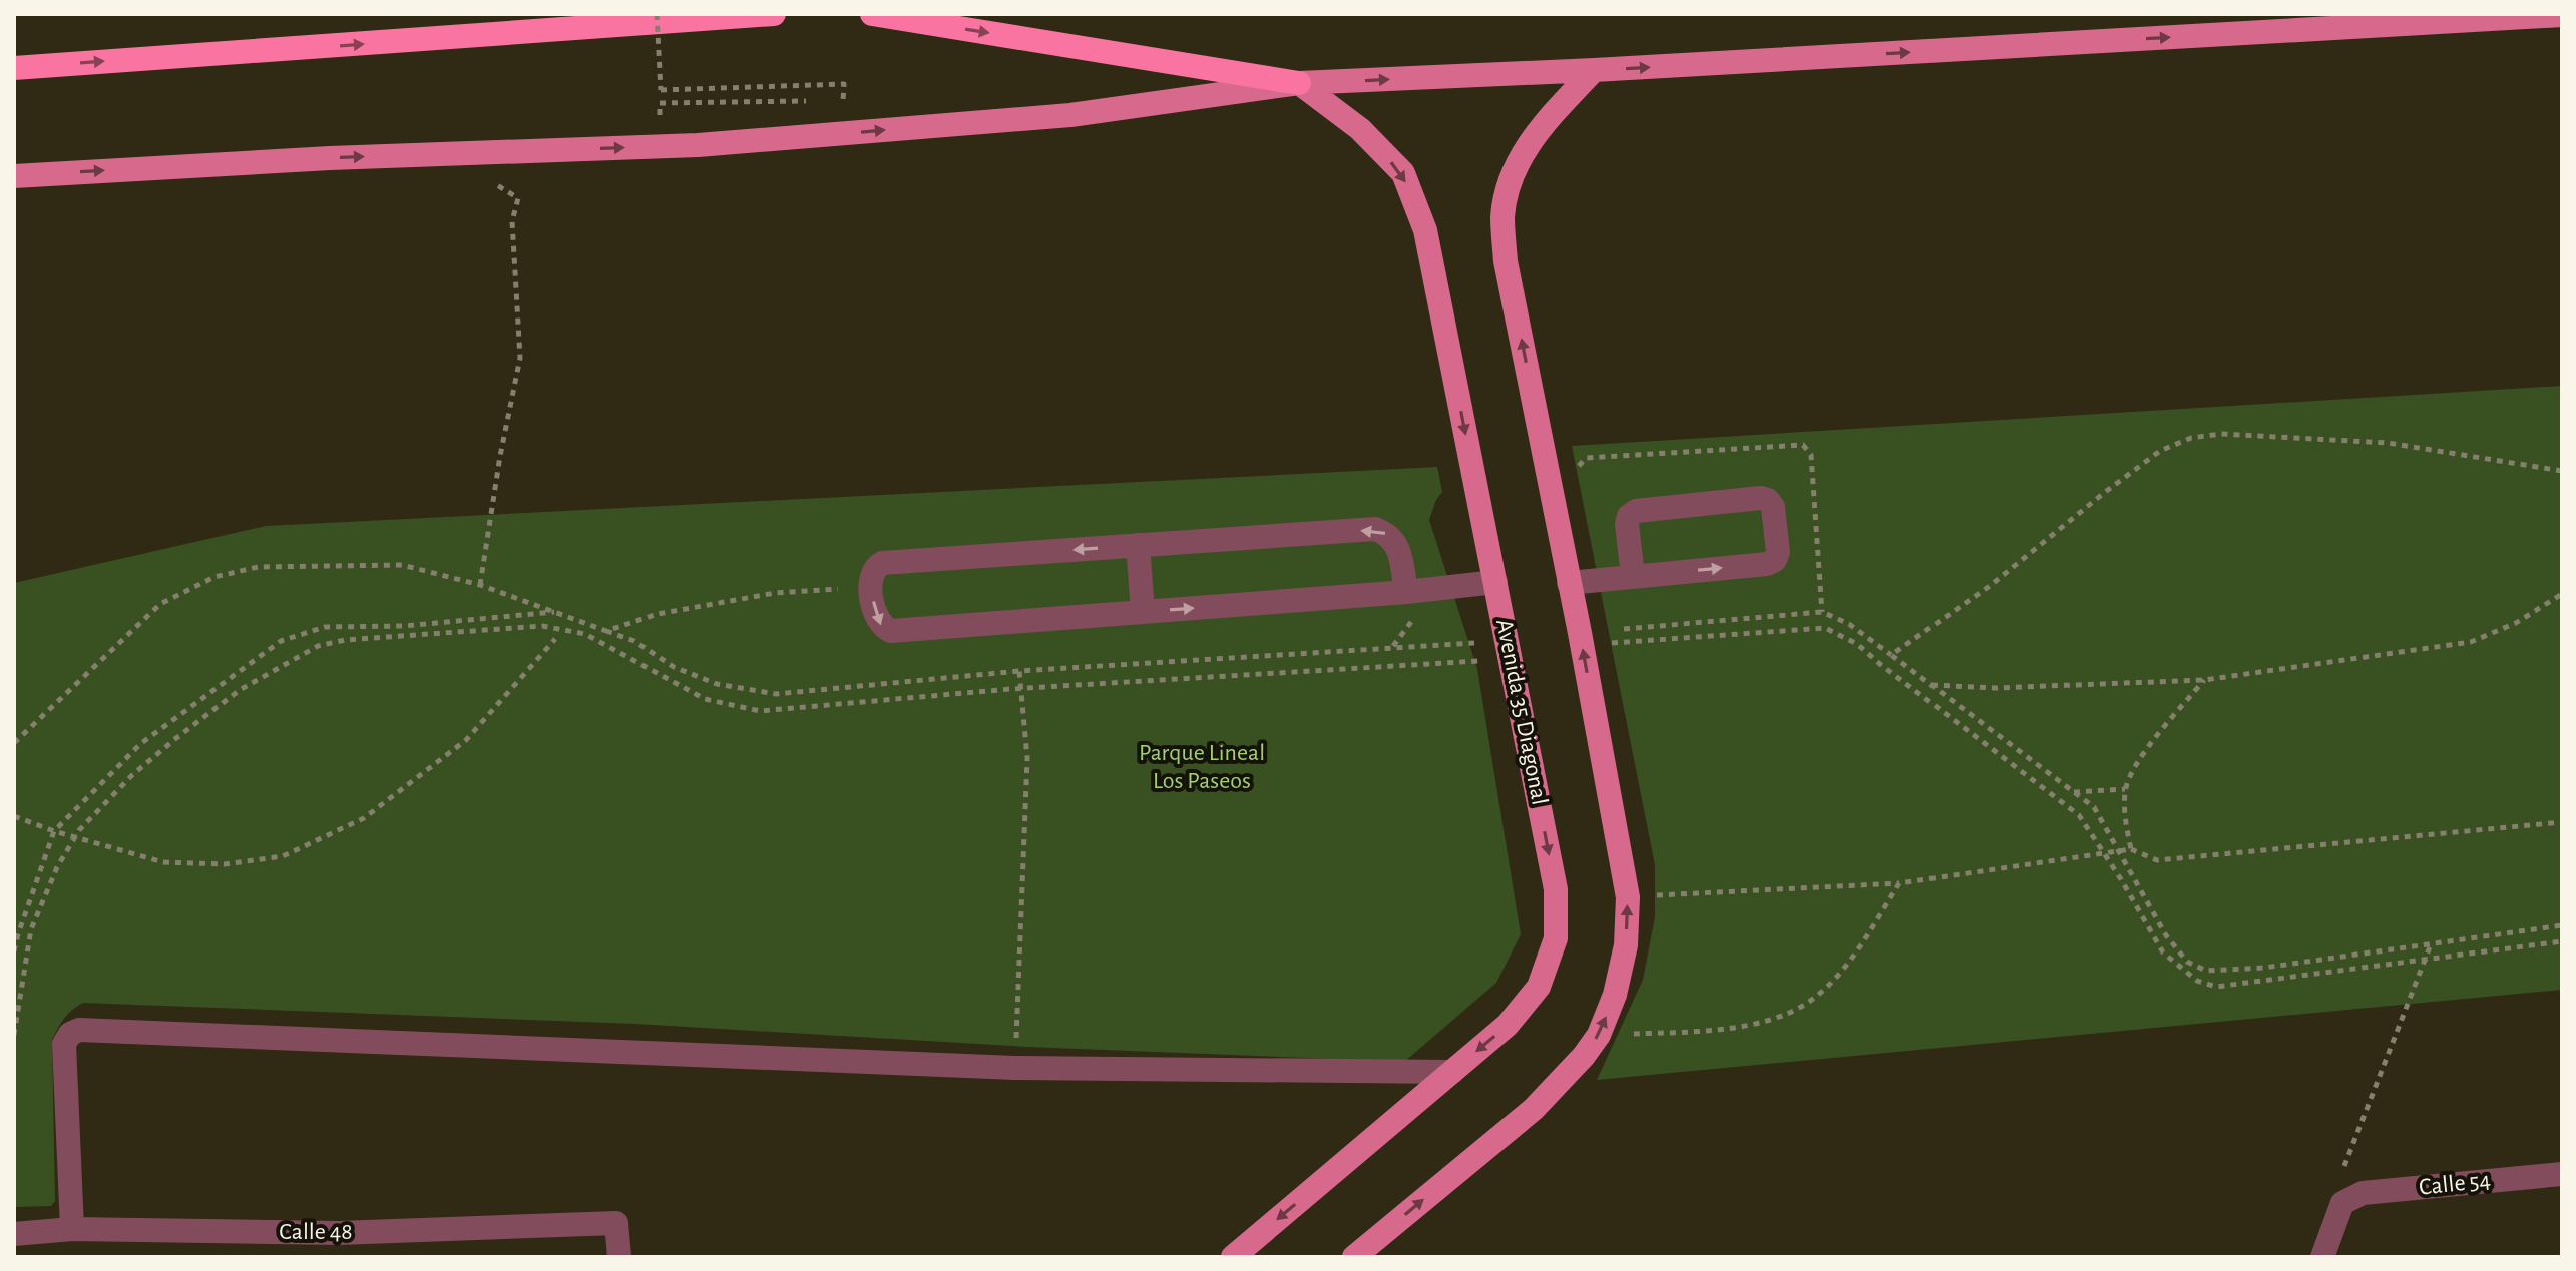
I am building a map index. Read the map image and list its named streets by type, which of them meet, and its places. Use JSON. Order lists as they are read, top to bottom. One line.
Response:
{"streets":{"main road":["Avenida 35 Diagonal"],"street":["Calle 54","Calle 48"]},"parks":["Parque Lineal Los Paseos"]}
